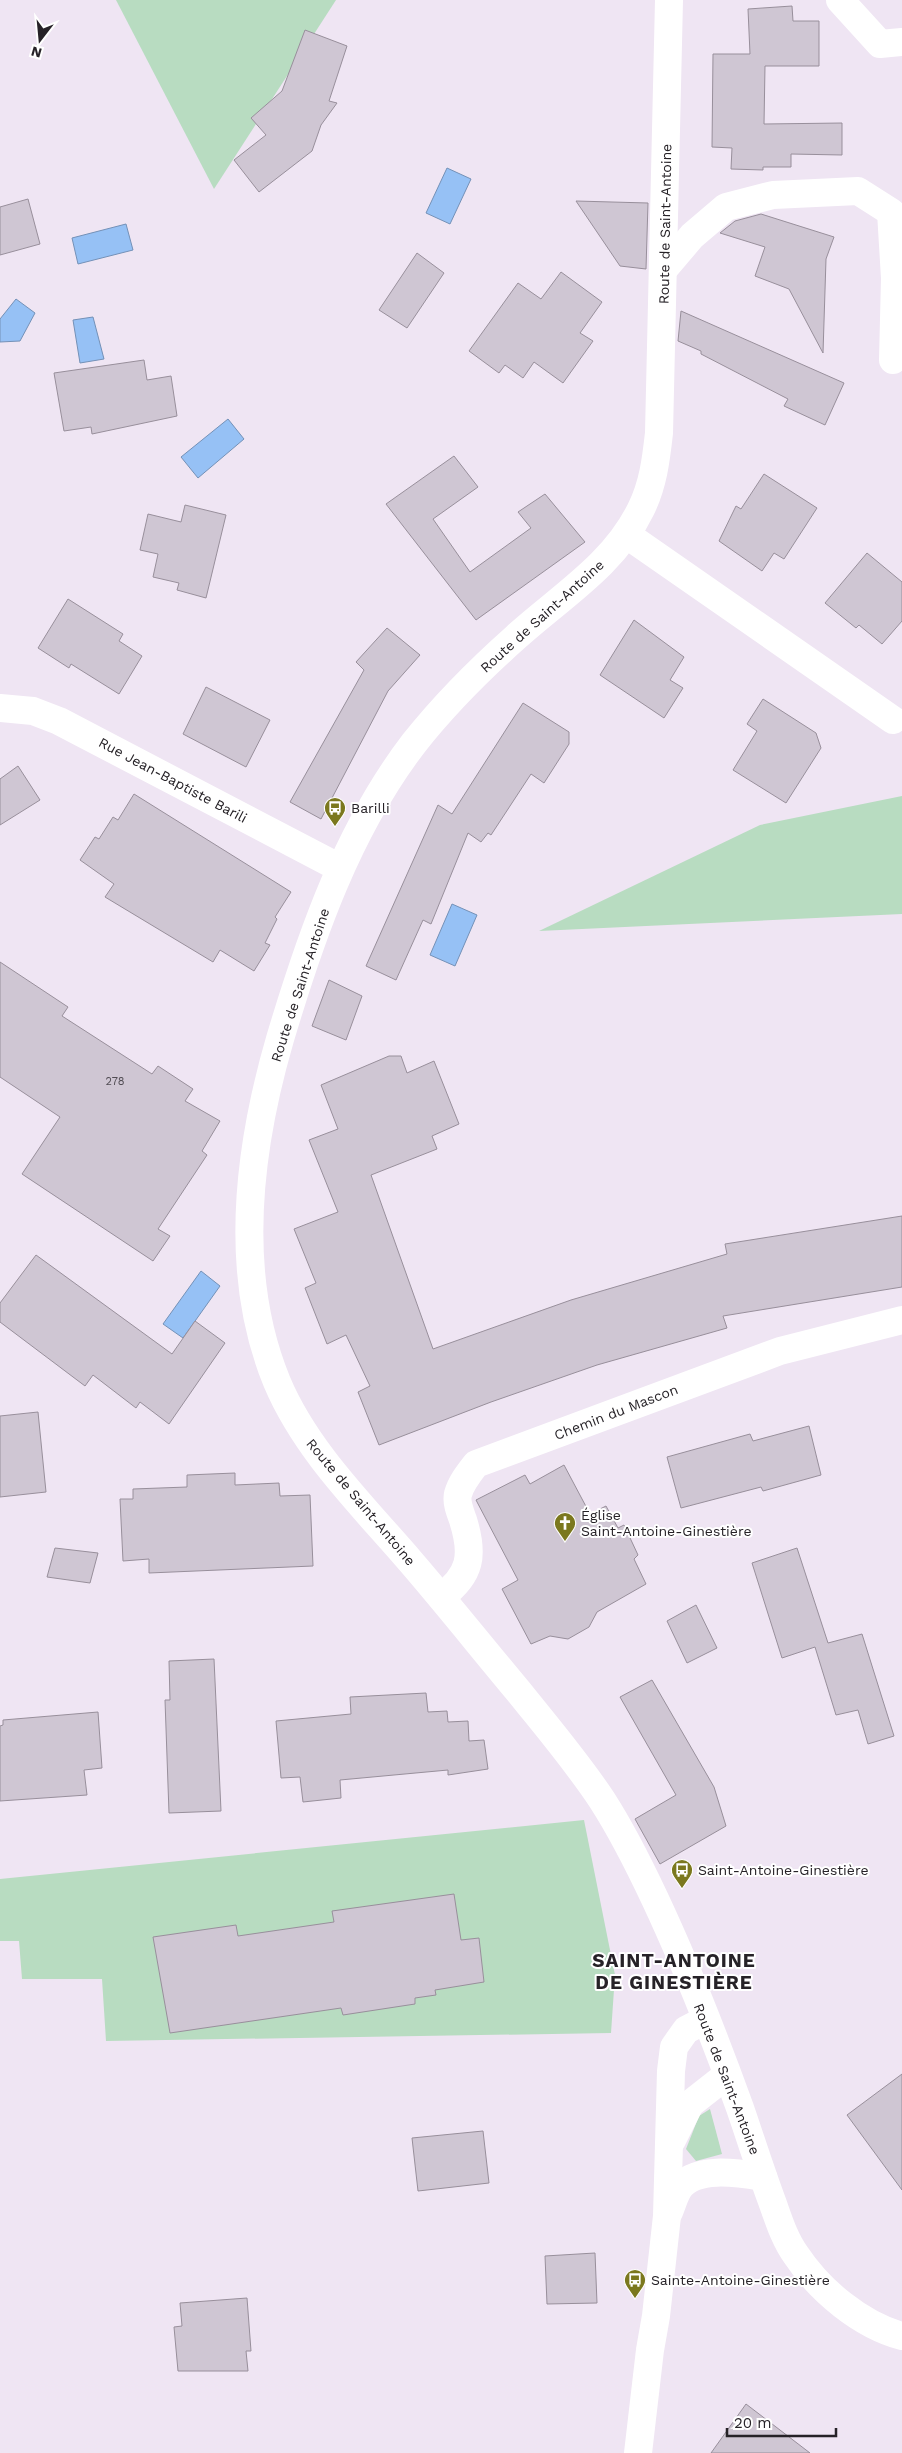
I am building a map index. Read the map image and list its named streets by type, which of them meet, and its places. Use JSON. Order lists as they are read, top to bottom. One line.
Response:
{"streets":{"street":["Route de Saint-Antoine","Rue Jean-Baptiste Barili","Chemin du Mascon"]},"crossings":[["Route de Saint-Antoine","Rue Jean-Baptiste Barili"],["Route de Saint-Antoine","Chemin du Mascon"]],"districts":["SAINT-ANTOINE DE GINESTIÈRE"],"places":{"bus stop":["Barilli","Saint-Antoine-Ginestière","Sainte-Antoine-Ginestière"],"church":["Église Saint-Antoine-Ginestière"]},"house_numbers":["278"],"scale_bar":"20 m","north":"bottom"}
